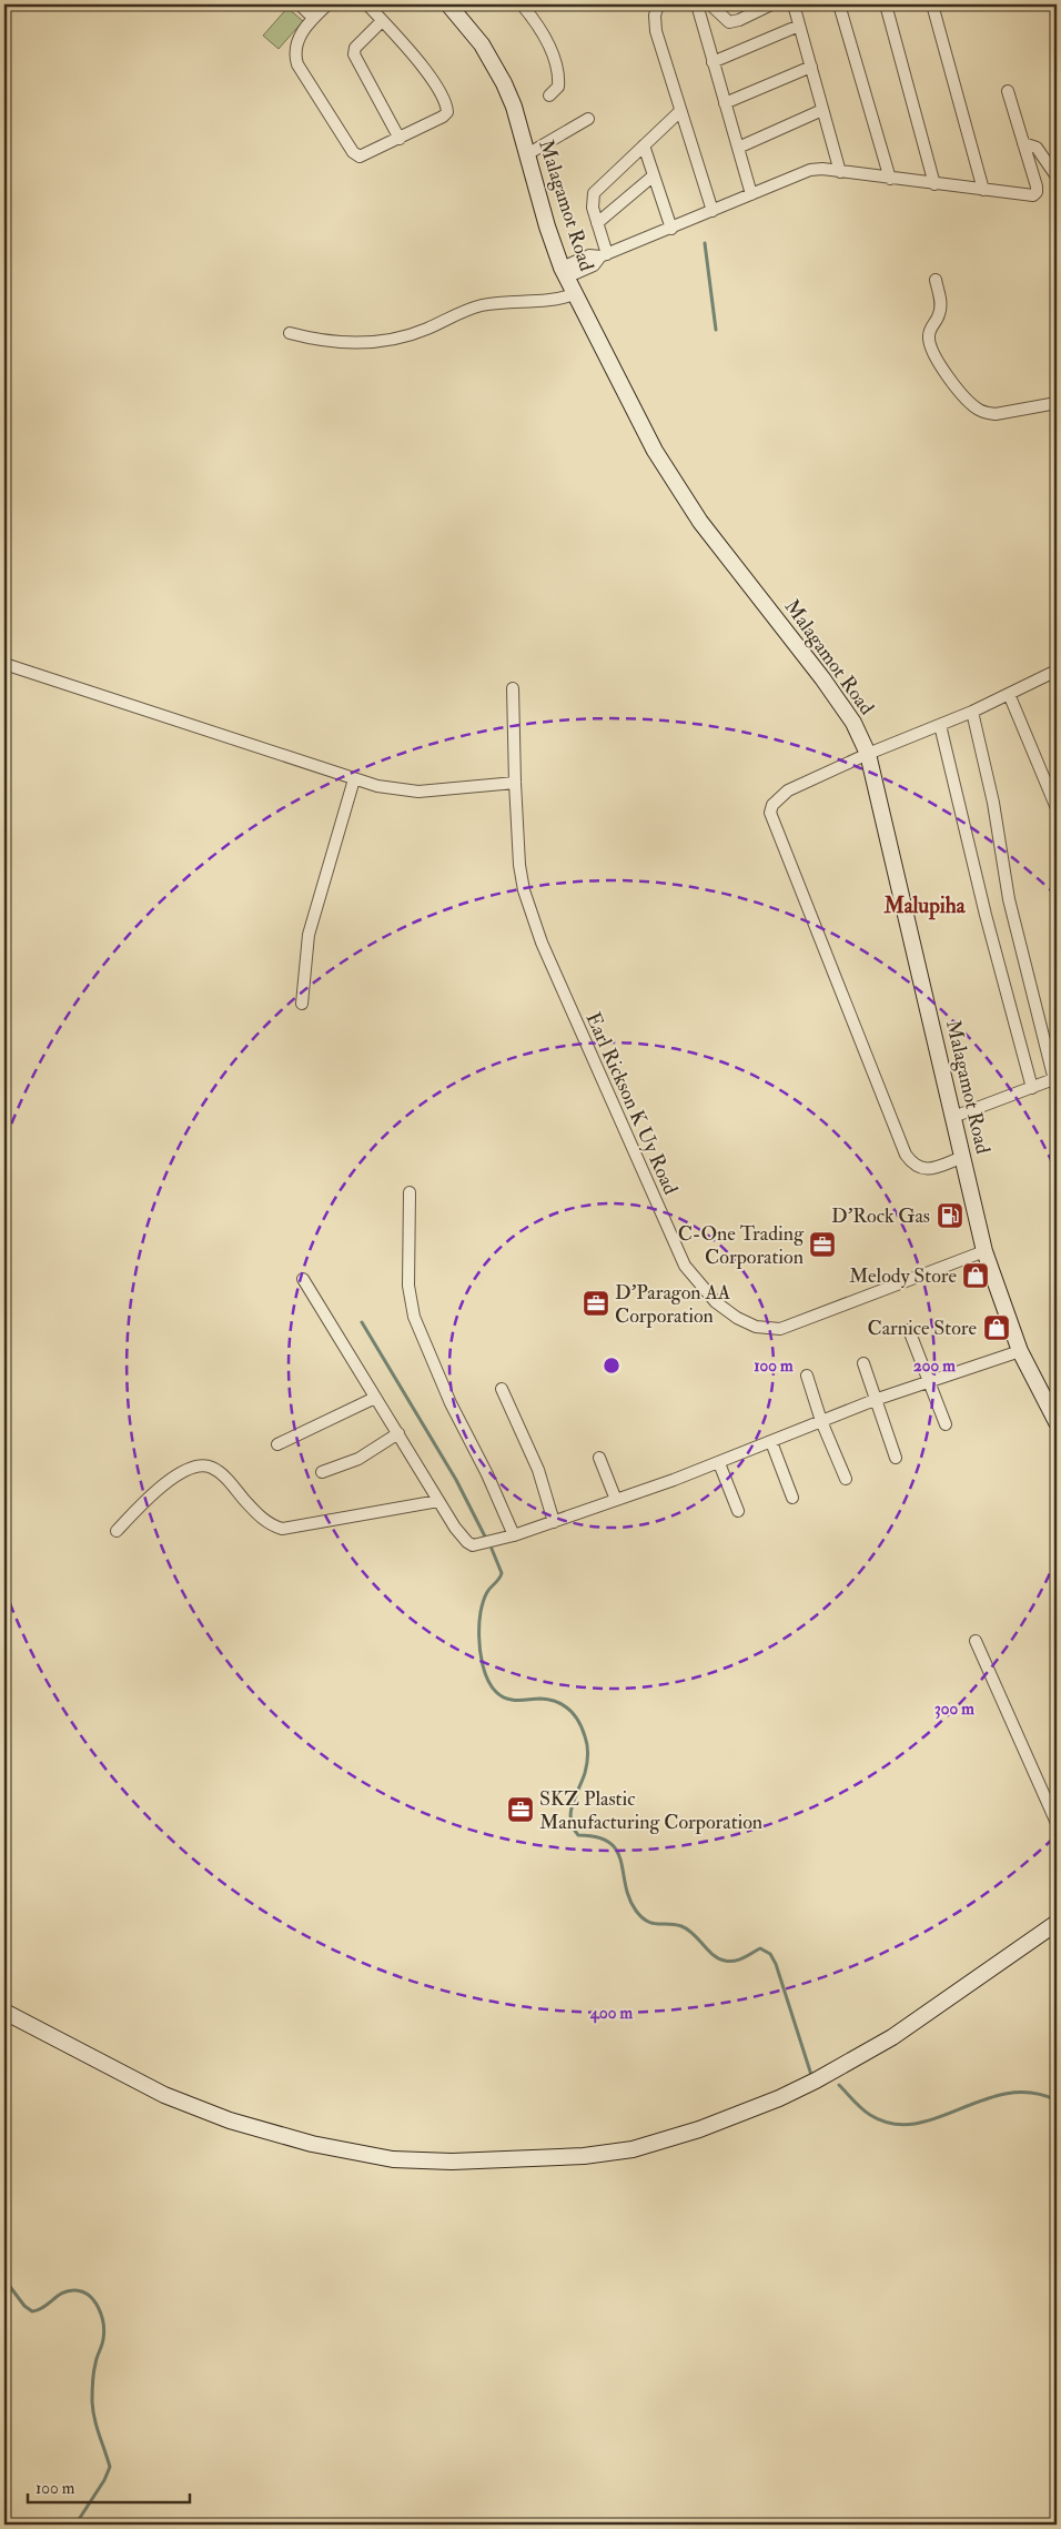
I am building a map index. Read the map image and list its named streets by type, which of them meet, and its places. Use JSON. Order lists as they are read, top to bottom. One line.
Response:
{"streets":{"street":["Malagamot Road","Earl Rickson K Uy Road"]},"crossings":[["Malagamot Road","Earl Rickson K Uy Road"]],"districts":["Malupiha"],"places":{"fuel station":["D'Rock Gas"],"office":["C-One Trading Corporation","D'Paragon AA Corporation","SKZ Plastic Manufacturing Corporation"],"shop":["Melody Store","Carnice Store"]},"scale_bar":"100 m","rings":["100 m","200 m","300 m","400 m"]}
